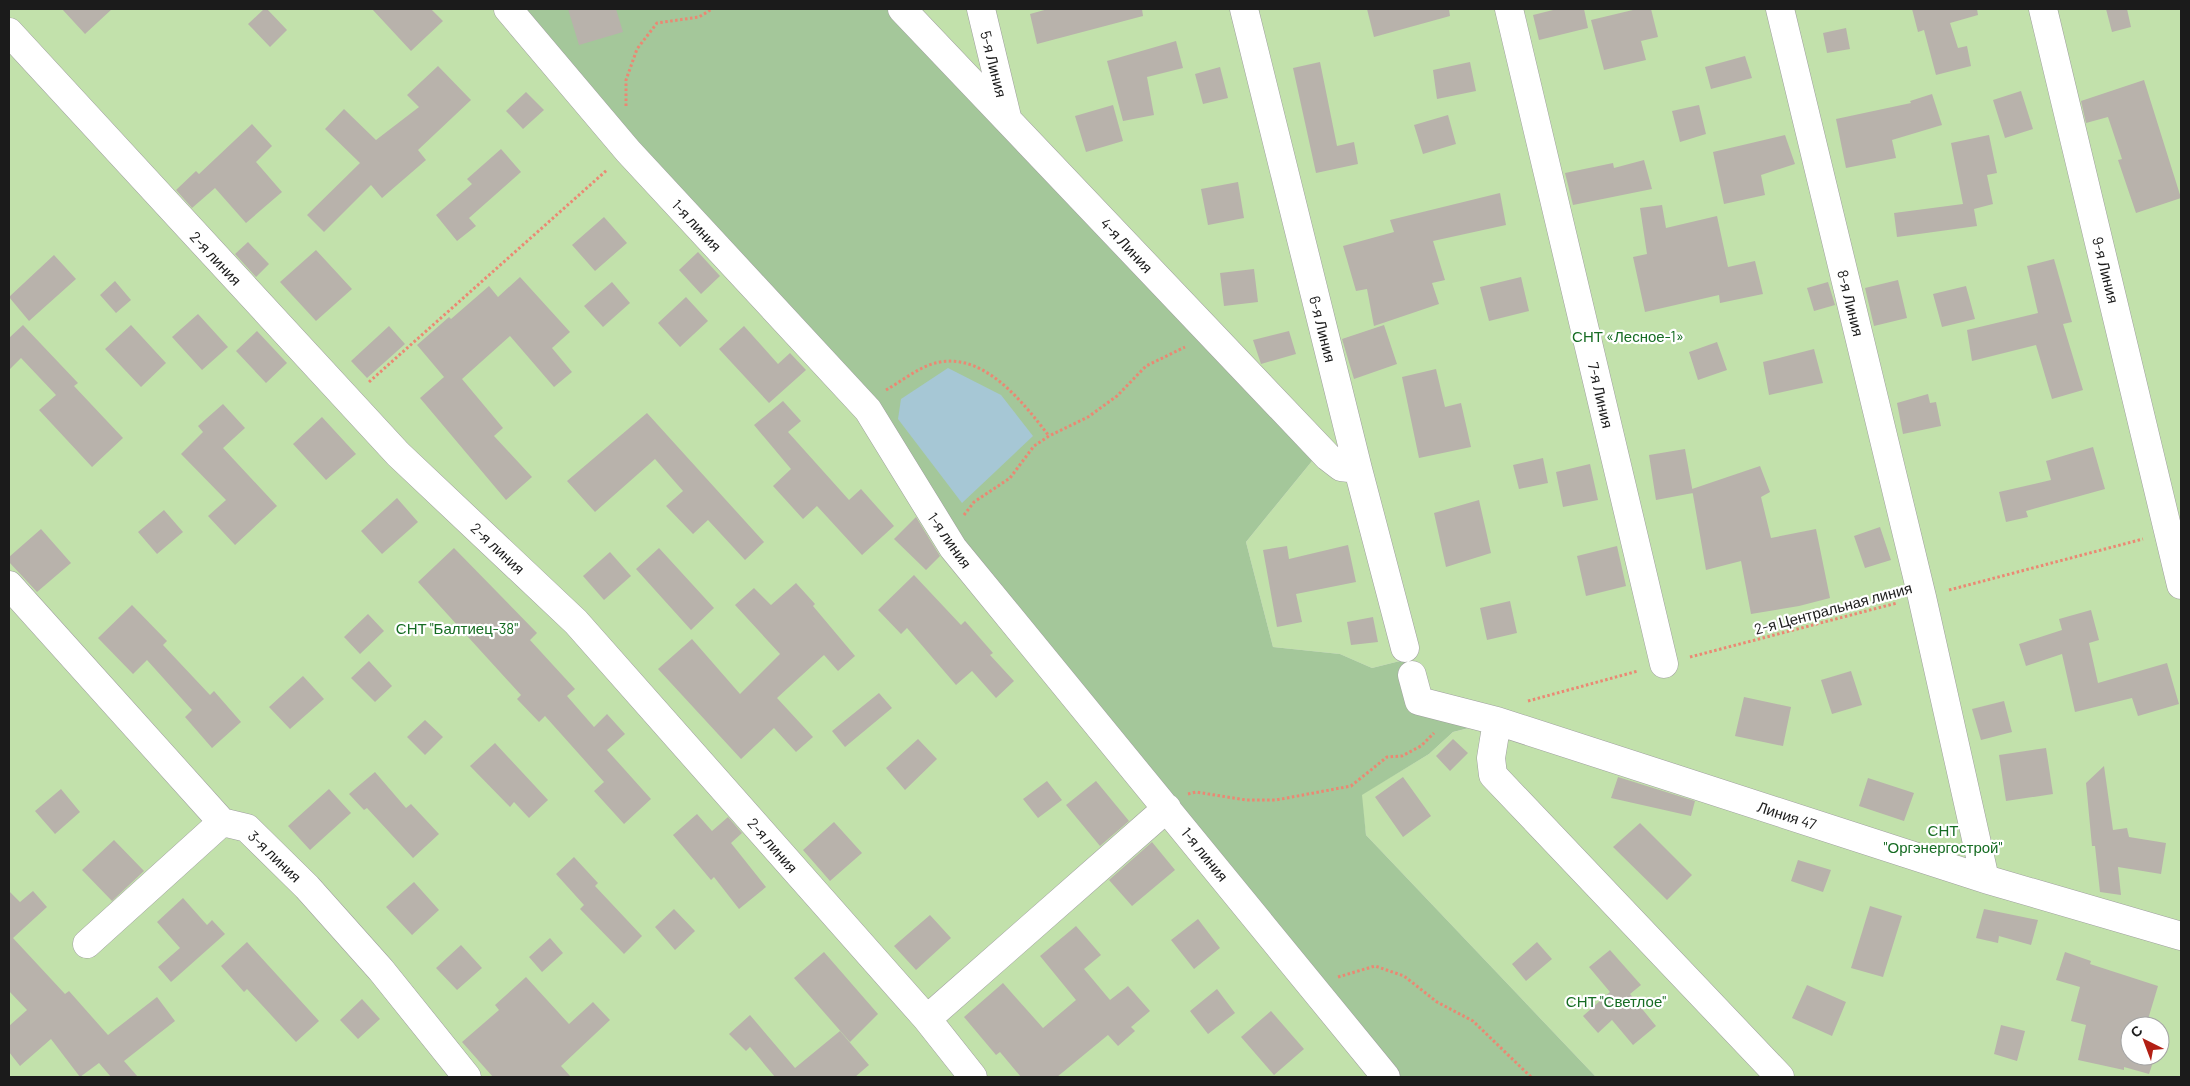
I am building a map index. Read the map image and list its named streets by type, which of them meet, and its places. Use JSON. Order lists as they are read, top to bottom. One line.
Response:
{"streets":{"street":["5-я Линия","1-я линия","4-я Линия","2-я линия","9-я Линия","8-я Линия","6-я Линия","7-я Линия","Линия 47","3-я линия"],"path":["2-я Центральная линия"]},"crossings":[["5-я Линия","4-я Линия"],["4-я Линия","6-я Линия"],["9-я Линия","2-я Центральная линия"],["8-я Линия","2-я Центральная линия"],["8-я Линия","Линия 47"],["7-я Линия","2-я Центральная линия"],["2-я Центральная линия","Линия 47"]],"parks":["СНТ «Лесное-1»","СНТ \"Балтиец-38\"","СНТ \"Оргэнергострой\"","СНТ \"Светлое\""],"north":"top left"}
